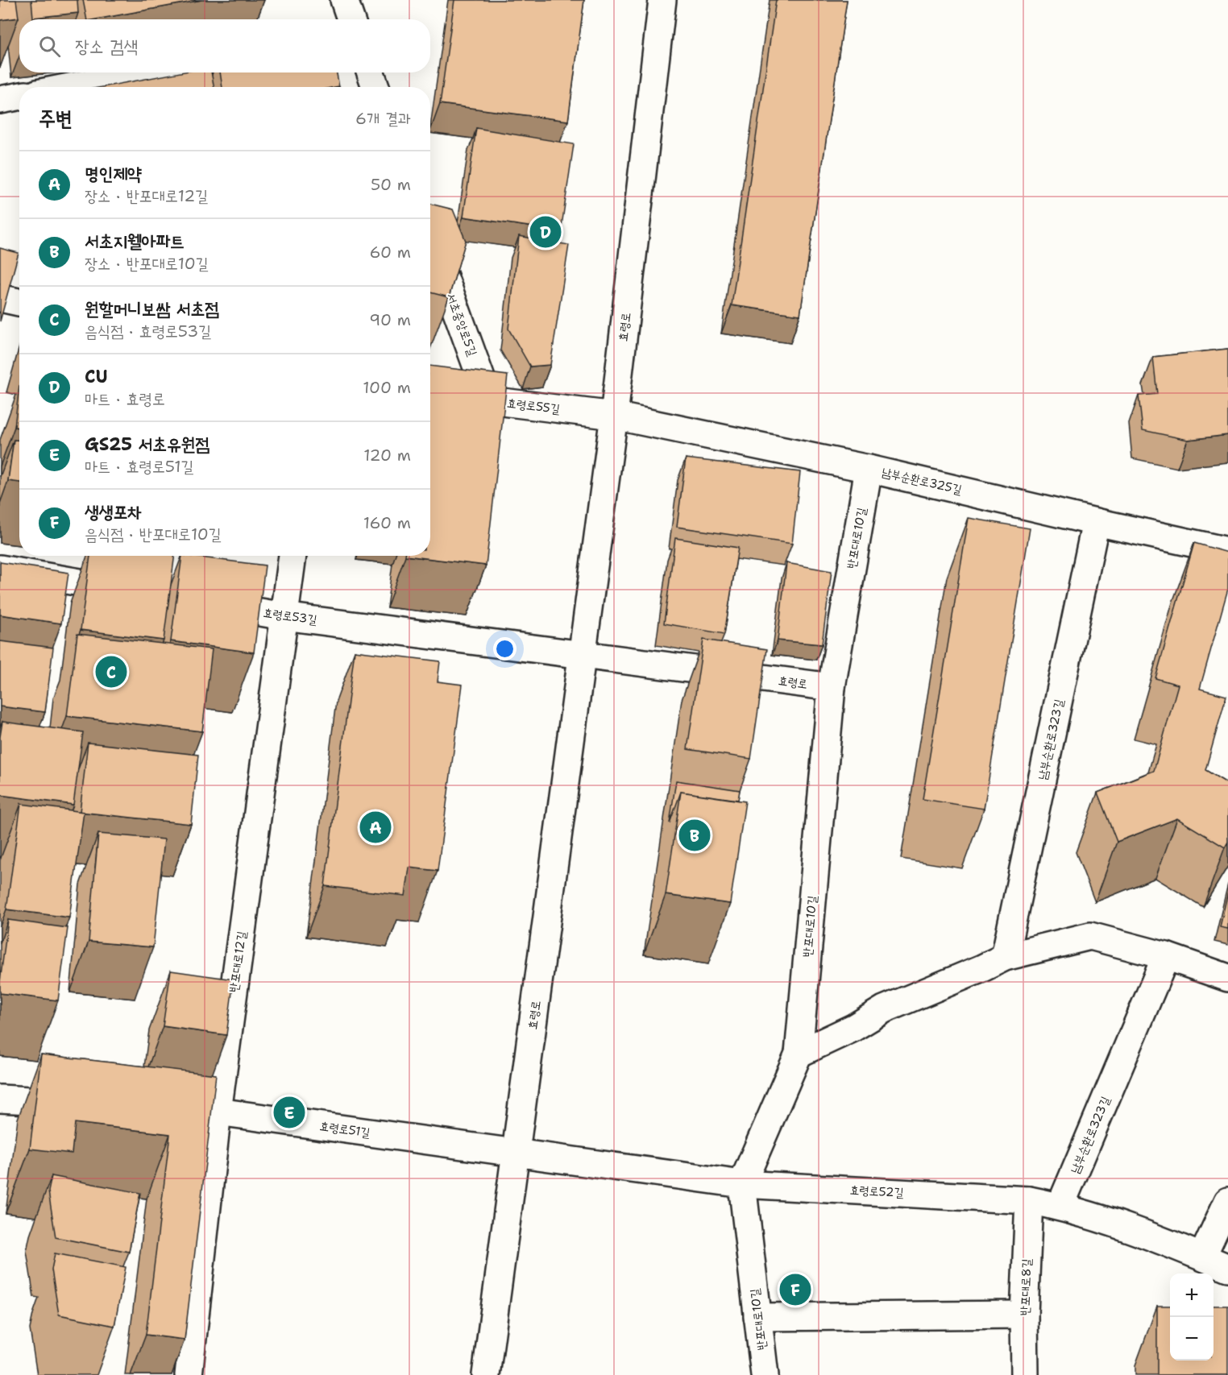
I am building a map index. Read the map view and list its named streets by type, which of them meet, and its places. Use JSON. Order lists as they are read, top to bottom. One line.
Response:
{"streets":{"street":["서초중앙로5길","효령로","효령로55길","남부순환로325길","반포대로10길","효령로53길","남부순환로323길","반포대로12길","효령로51길","효령로52길","반포대로8길"]},"crossings":[["서초중앙로5길","효령로55길"],["효령로","효령로55길"],["효령로","남부순환로325길"],["효령로","반포대로10길"],["효령로","효령로53길"],["효령로","효령로51길"],["효령로","효령로52길"],["효령로55길","남부순환로325길"],["남부순환로325길","반포대로10길"],["남부순환로325길","남부순환로323길"],["반포대로10길","효령로52길"],["효령로53길","반포대로12길"],["남부순환로323길","효령로52길"],["반포대로12길","효령로51길"],["효령로51길","효령로52길"],["효령로52길","반포대로8길"]],"page":{"search":"장소 검색","heading":["주변","6개 결과"],"list":[{"mark":"A","name":"명인제약","note":"장소 · 반포대로12길","value":"50 m"},{"mark":"B","name":"서초지웰아파트","note":"장소 · 반포대로10길","value":"60 m"},{"mark":"C","name":"원할머니보쌈 서초점","note":"음식점 · 효령로53길","value":"90 m"},{"mark":"D","name":"CU","note":"마트 · 효령로","value":"100 m"},{"mark":"E","name":"GS25 서초유원점","note":"마트 · 효령로51길","value":"120 m"},{"mark":"F","name":"생생포차","note":"음식점 · 반포대로10길","value":"160 m"}],"pins":["D","C","A","B","E","F"],"map_buttons":["+","−"]}}
